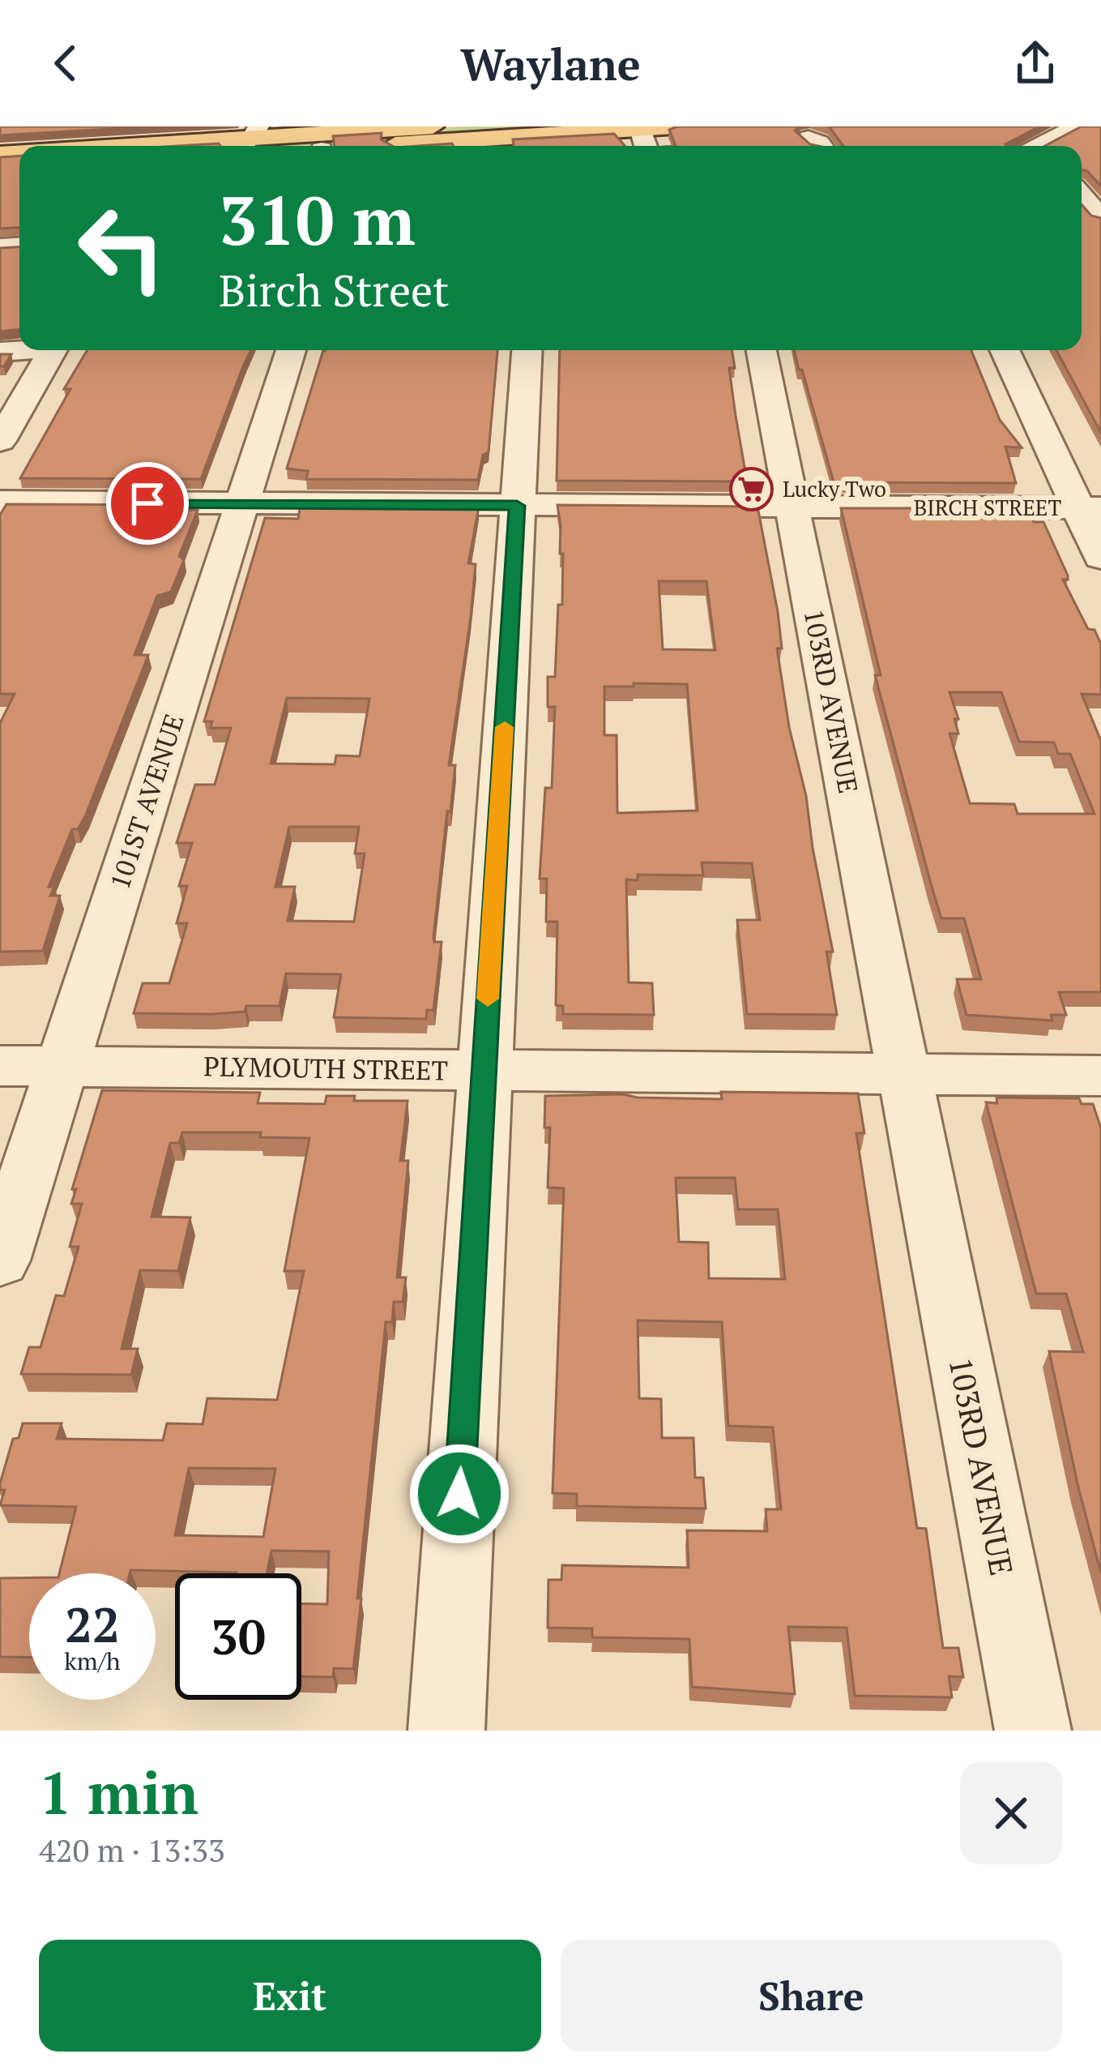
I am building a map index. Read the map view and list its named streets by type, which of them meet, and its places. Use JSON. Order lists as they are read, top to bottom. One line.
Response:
{"streets":{"street":["BIRCH STREET","103RD AVENUE","101ST AVENUE","PLYMOUTH STREET"]},"crossings":[["BIRCH STREET","103RD AVENUE"],["BIRCH STREET","101ST AVENUE"],["103RD AVENUE","PLYMOUTH STREET"],["101ST AVENUE","PLYMOUTH STREET"]],"places":{"supermarket":["Lucky Two"]},"page":{"header":"Waylane","turn":["310 m","Birch Street"],"speed":"22 km/h","limit":"30","heading":["1 min","420 m · 13:33"],"buttons":["Exit","Share"]}}
